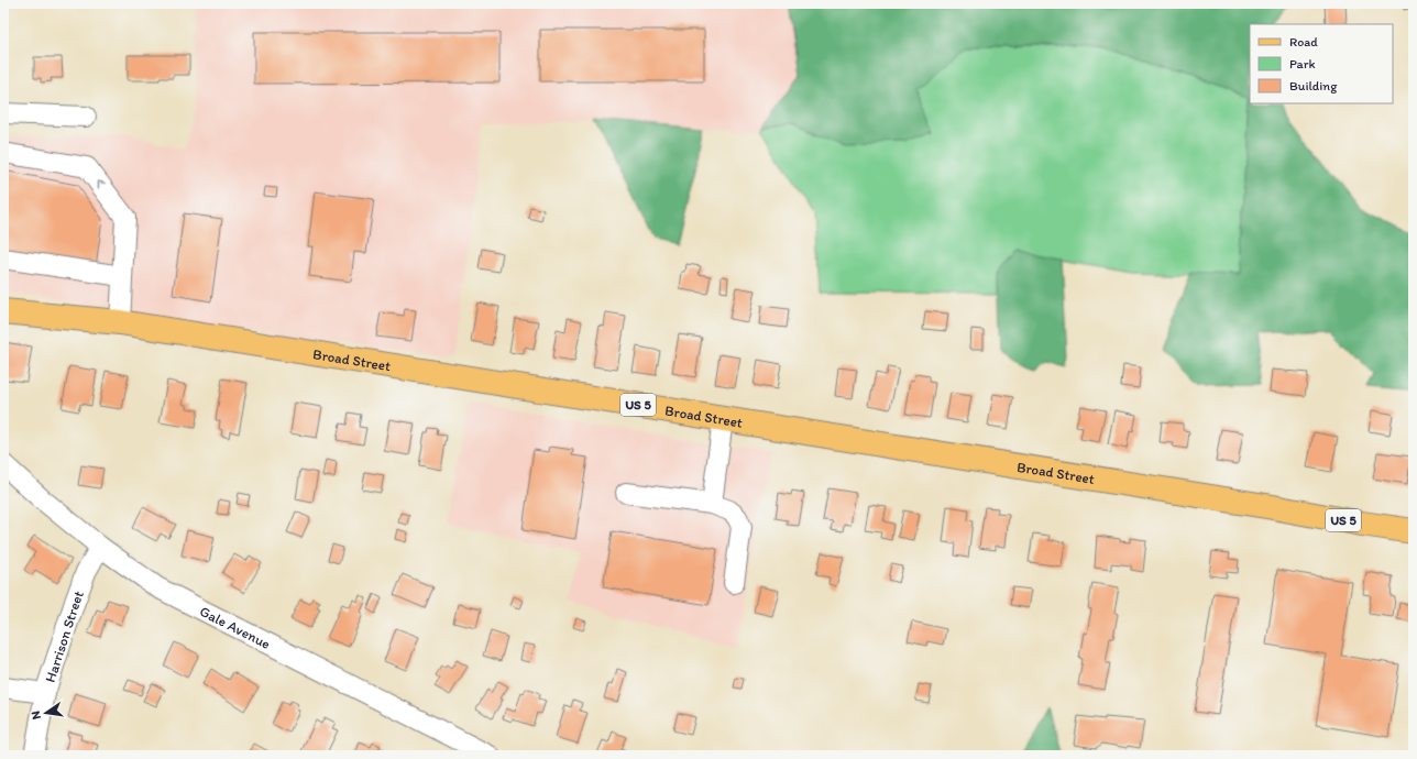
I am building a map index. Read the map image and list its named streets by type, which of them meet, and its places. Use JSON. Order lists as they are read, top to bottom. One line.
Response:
{"streets":{"main road":["Broad Street","US 5"],"street":["Gale Avenue","Harrison Street"]},"crossings":[["Gale Avenue","Harrison Street"]],"legend":["Road","Park","Building"],"north":"left"}
